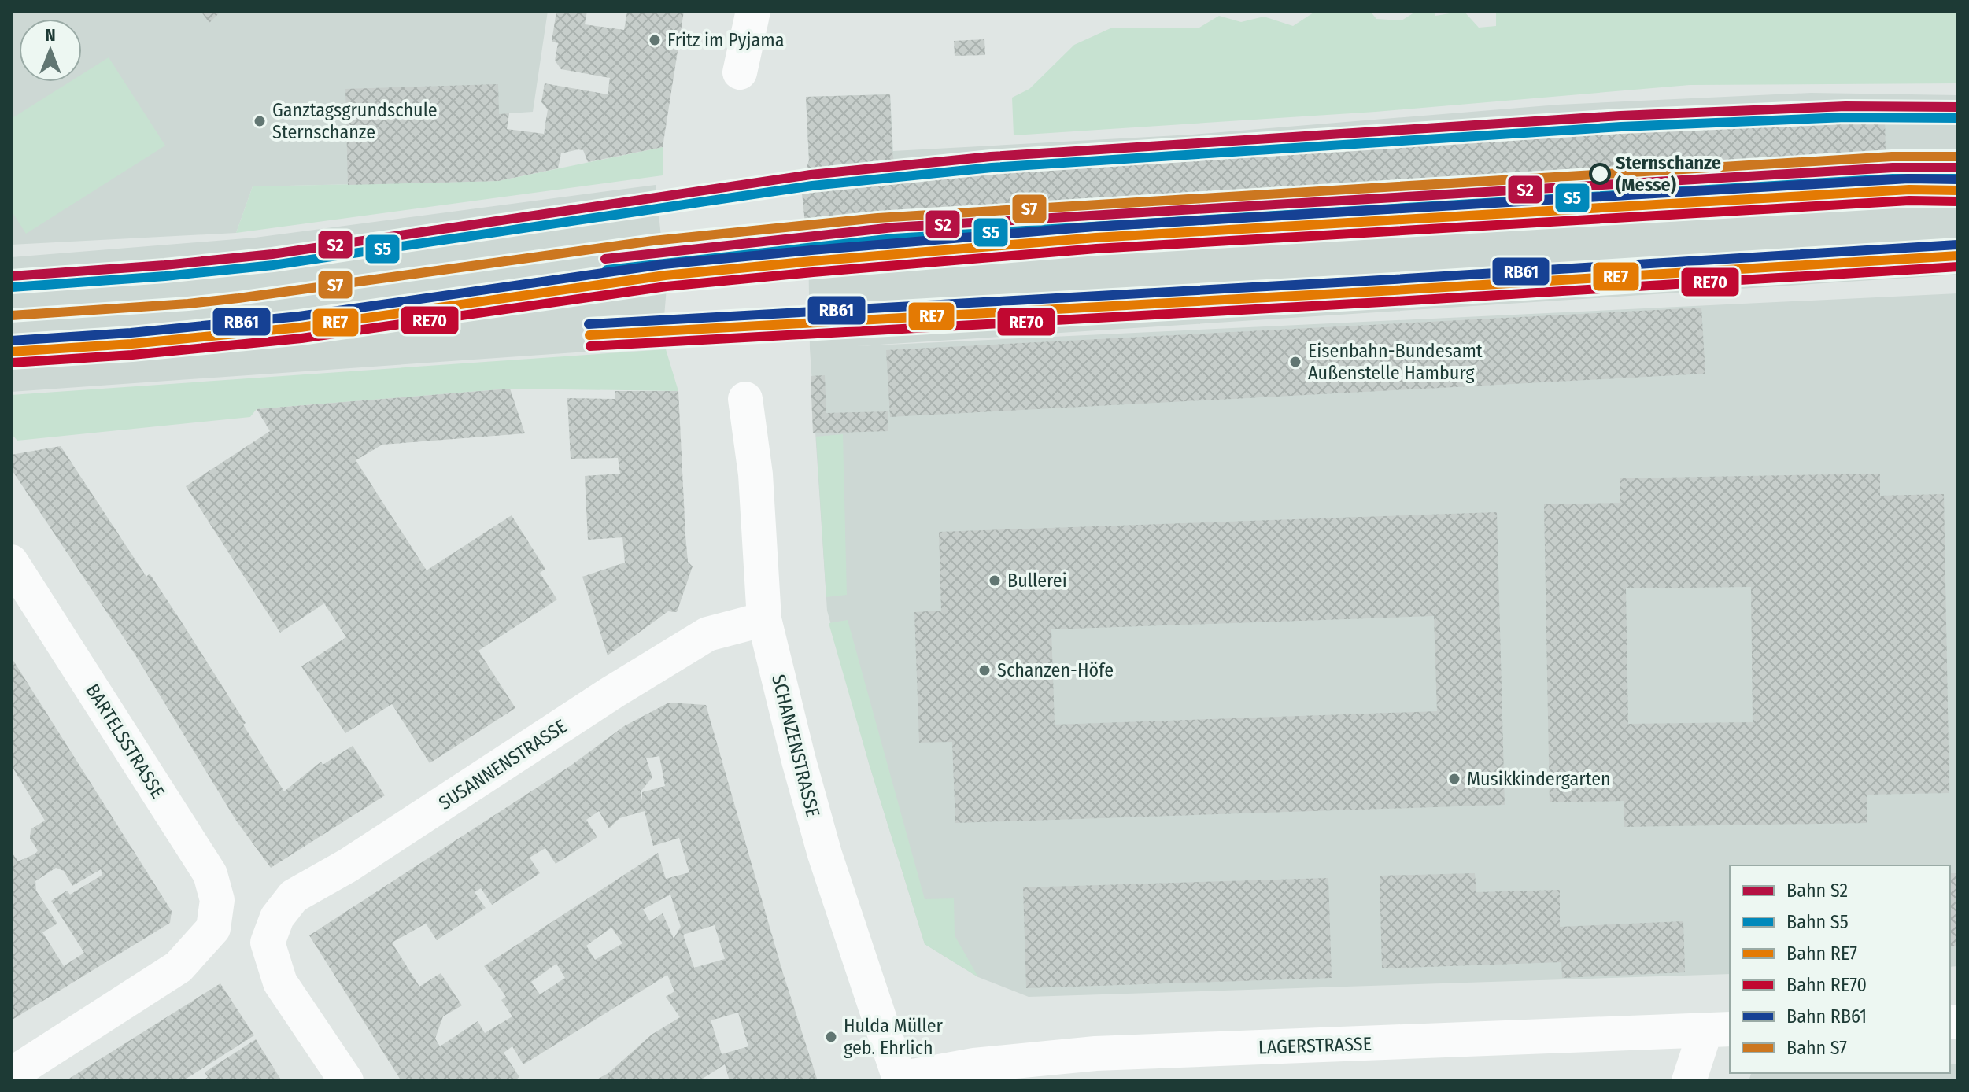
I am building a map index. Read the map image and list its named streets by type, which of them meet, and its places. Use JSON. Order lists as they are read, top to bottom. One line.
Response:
{"streets":{"street":["BARTELSSTRASSE","SCHANZENSTRASSE","SUSANNENSTRASSE","LAGERSTRASSE"]},"crossings":[["SCHANZENSTRASSE","SUSANNENSTRASSE"],["SCHANZENSTRASSE","LAGERSTRASSE"]],"places":["Fritz im Pyjama","Ganztagsgrundschule Sternschanze","Sternschanze (Messe)","Eisenbahn-Bundesamt Außenstelle Hamburg","Bullerei","Schanzen-Höfe","Musikkindergarten","Hulda Müller geb. Ehrlich"],"lines":["rail line S2","rail line S5","rail line S7","rail line RB61","rail line RE7","rail line RE70"],"legend":["Bahn S2","Bahn S5","Bahn RE7","Bahn RE70","Bahn RB61","Bahn S7"],"north":"top"}
